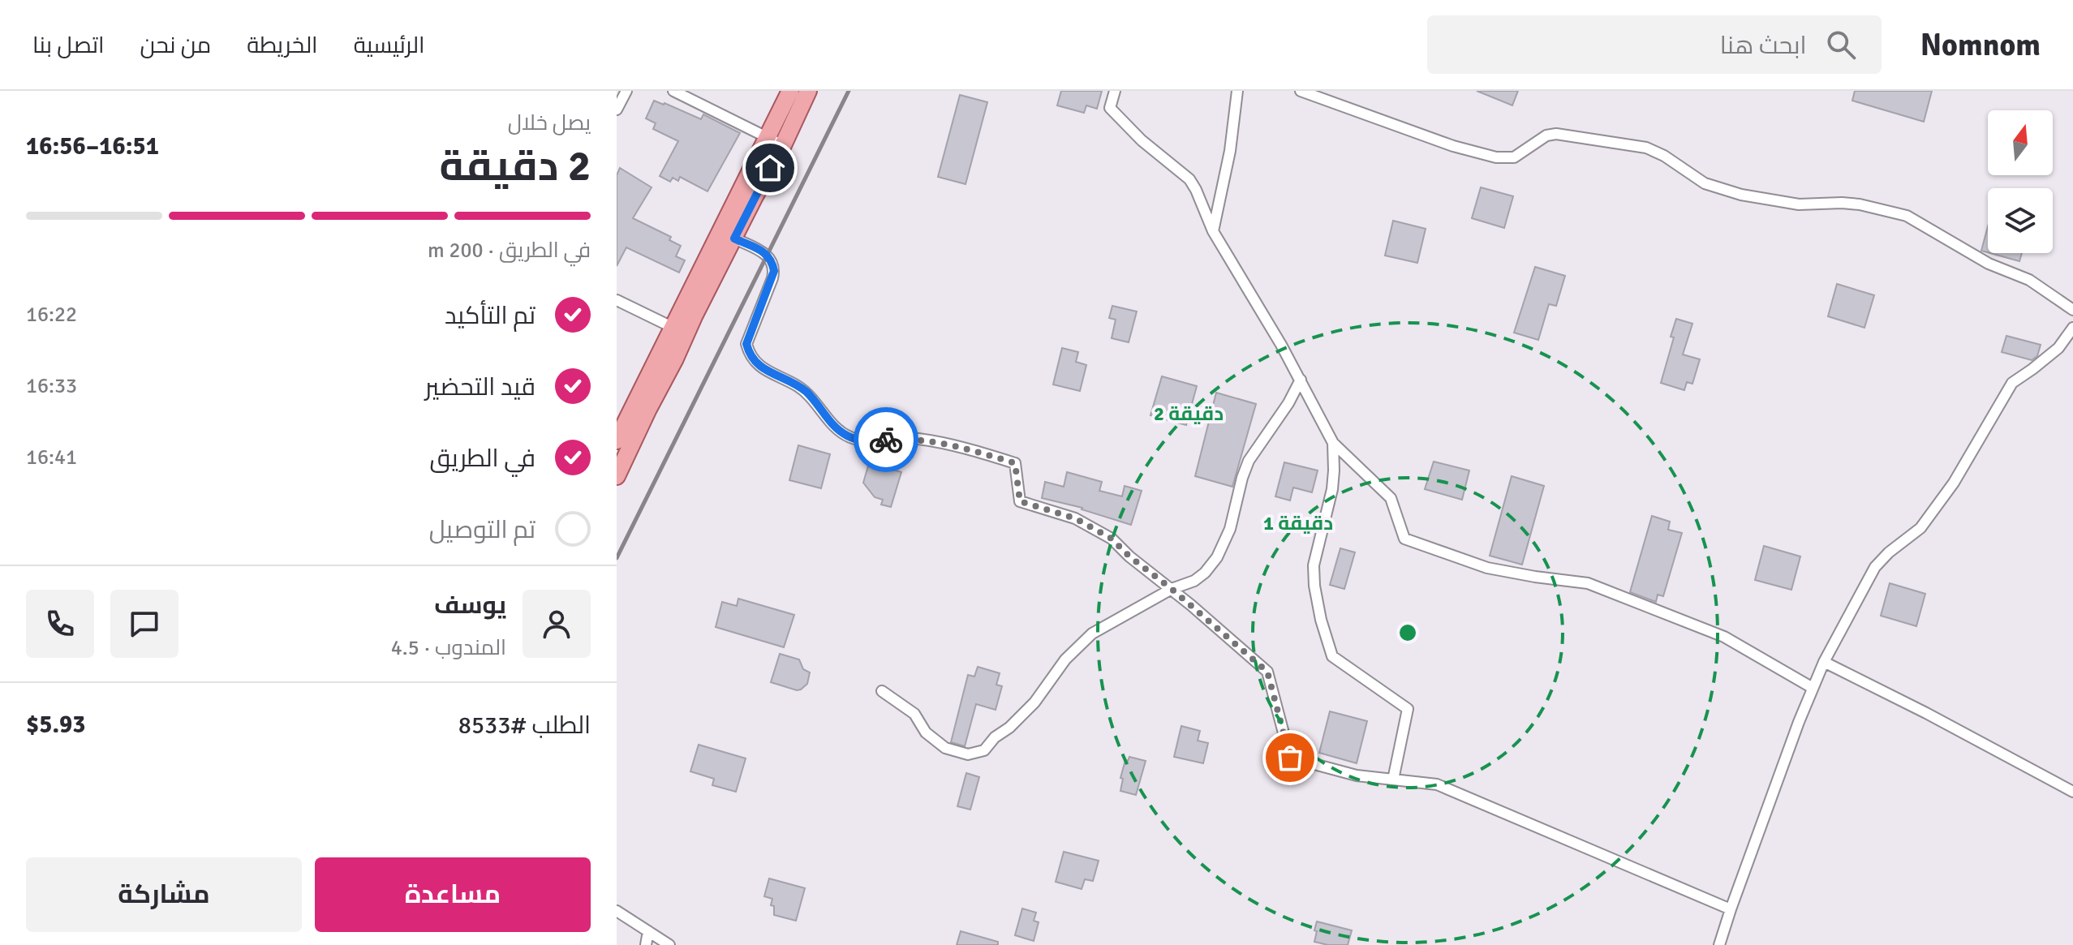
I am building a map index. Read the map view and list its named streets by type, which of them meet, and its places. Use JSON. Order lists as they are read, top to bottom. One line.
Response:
{"north":"top","page":{"header":"Nomnom","search":"ابحث هنا","nav":["الرئيسية","الخريطة","من نحن","اتصل بنا"],"heading":["2 دقيقة","يصل خلال","16:51–16:56"],"panel":["يوسف","المندوب · 4.5","الطلب #8533","$5.93"],"bar":"في الطريق · 200 m","list":[["تم التأكيد","16:22"],["قيد التحضير","16:33"],["في الطريق","16:41"],"تم التوصيل"],"buttons":["مساعدة","مشاركة"]},"rings":["2 دقيقة","1 دقيقة"]}
